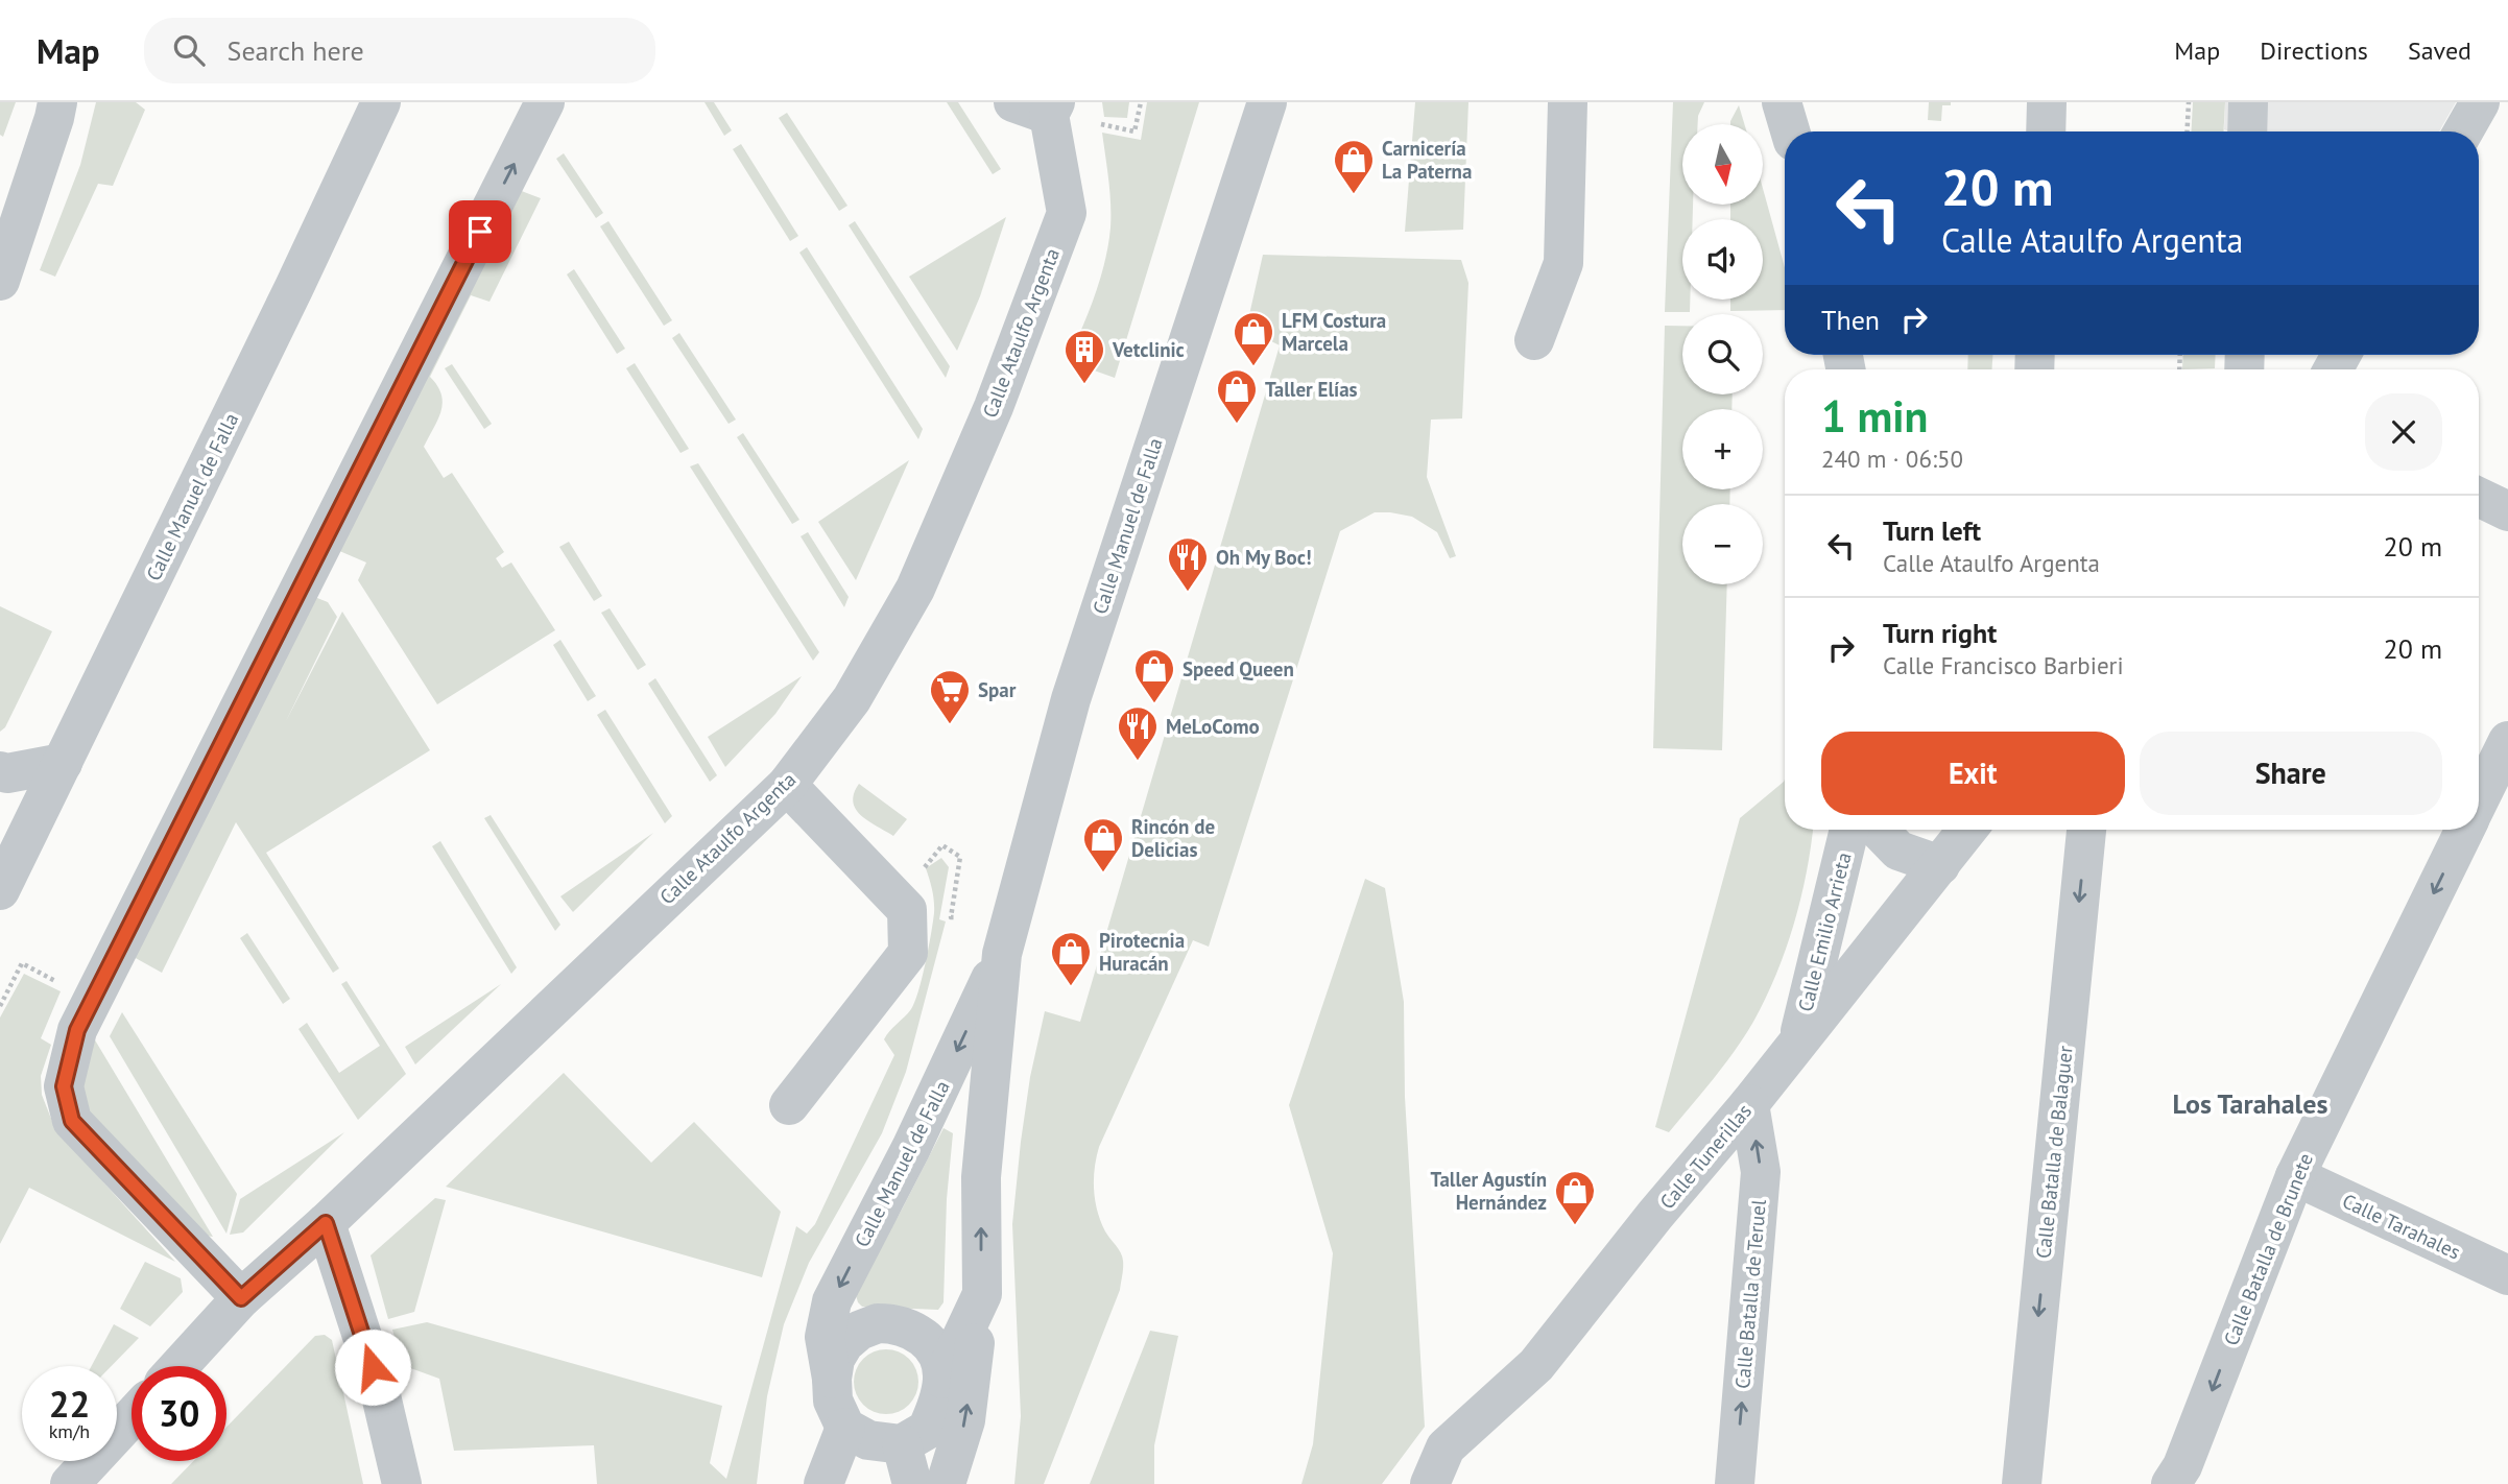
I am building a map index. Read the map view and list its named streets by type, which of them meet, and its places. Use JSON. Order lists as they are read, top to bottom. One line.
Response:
{"streets":{"street":["Calle Ataulfo Argenta","Calle Manuel de Falla","Calle Emilio Arrieta","Calle Batalla de Balaguer","Calle Tunerillas","Calle Tarahales","Calle Batalla de Brunete","Calle Batalla de Teruel"]},"crossings":[["Calle Emilio Arrieta","Calle Tunerillas"],["Calle Tunerillas","Calle Batalla de Teruel"],["Calle Tarahales","Calle Batalla de Brunete"]],"one_way":["Calle Batalla de Balaguer","Calle Batalla de Brunete","Calle Batalla de Teruel"],"districts":["Los Tarahales"],"places":{"shop":["Carnicería La Paterna","LFM Costura Marcela","Taller Elías","Speed Queen","Rincón de Delicias","Pirotecnia Huracán","Taller Agustín Hernández"],"building":["Vetclinic"],"restaurant":["Oh My Boc!","MeLoComo"],"supermarket":["Spar"]},"north":"bottom","page":{"header":"Map","search":"Search here","nav":["Map","Directions","Saved"],"map_buttons":["+","−"],"turn":["20 m","Calle Ataulfo Argenta"],"then":"Then","heading":["1 min","240 m · 06:50"],"list":[{"name":"Turn left","note":"Calle Ataulfo Argenta","value":"20 m"},{"name":"Turn right","note":"Calle Francisco Barbieri","value":"20 m"}],"buttons":["Exit","Share"],"speed":"22 km/h","limit":"30"}}
